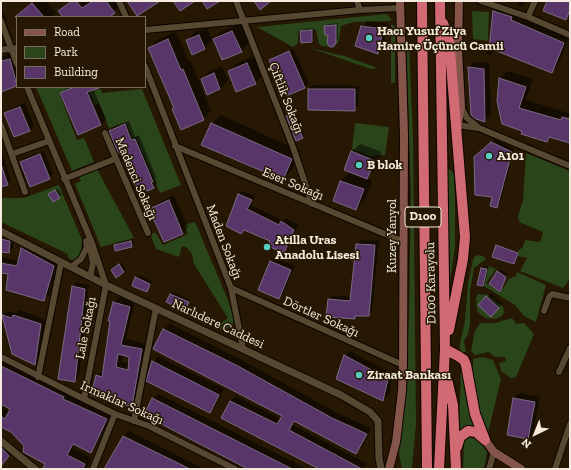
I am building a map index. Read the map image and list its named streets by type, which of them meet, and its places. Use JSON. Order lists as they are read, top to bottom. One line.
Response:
{"streets":{"highway":["D100","D100 Karayolu"],"main road":["Kuzey Yanyol"],"street":["Çiftlik Sokağı","Madenci Sokağı","Eser Sokağı","Maden Sokağı","Dörtler Sokağı","Narlıdere Caddesi","Lale Sokağı","Irmaklar Sokağı"]},"crossings":[["Çiftlik Sokağı","Eser Sokağı"],["Eser Sokağı","Kuzey Yanyol"],["Eser Sokağı","Maden Sokağı"],["Kuzey Yanyol","Dörtler Sokağı"],["Maden Sokağı","Dörtler Sokağı"],["Maden Sokağı","Narlıdere Caddesi"],["Narlıdere Caddesi","Lale Sokağı"],["Lale Sokağı","Irmaklar Sokağı"]],"places":["Hacı Yusuf Ziya Hamire Üçüncü Camii","A101","B blok","Atilla Uras Anadolu Lisesi","Ziraat Bankası"],"legend":["Road","Park","Building"],"north":"bottom left"}
